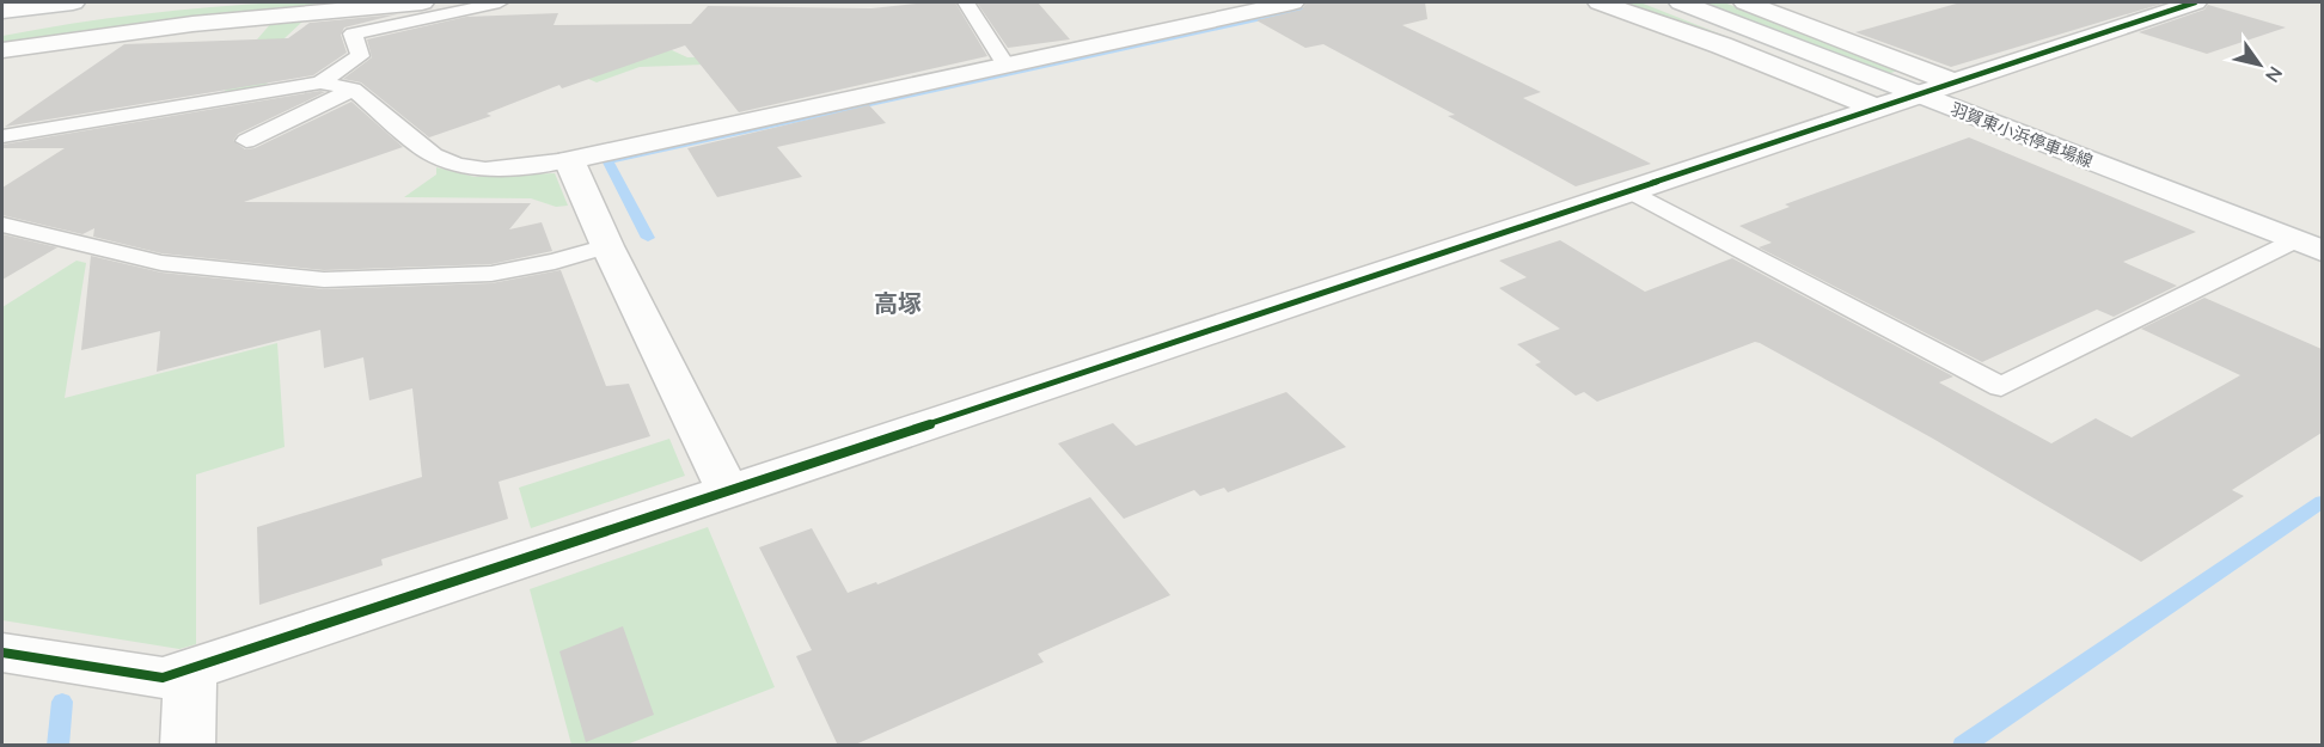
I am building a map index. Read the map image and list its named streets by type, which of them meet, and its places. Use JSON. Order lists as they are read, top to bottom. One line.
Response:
{"streets":{"street":["羽賀東小浜停車場線"]},"districts":["高塚"],"north":"bottom right"}
